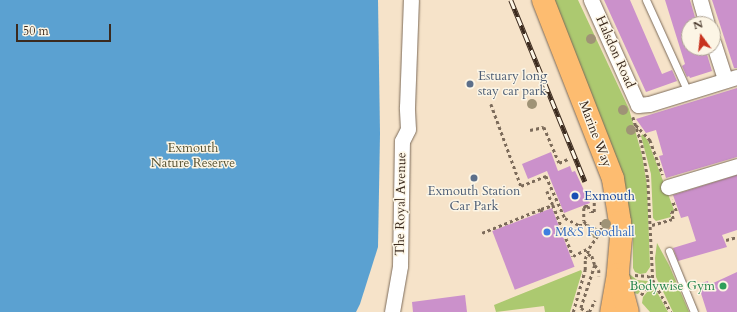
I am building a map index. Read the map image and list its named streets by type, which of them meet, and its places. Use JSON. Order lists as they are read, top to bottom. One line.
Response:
{"streets":{"highway":["Marine Way"],"street":["Halsdon Road","The Royal Avenue"]},"parks":["Exmouth Nature Reserve"],"places":["Estuary long stay car park","Exmouth Station Car Park","Exmouth","M&S Foodhall","Bodywise Gym"],"scale_bar":"50 m","north":"top"}
